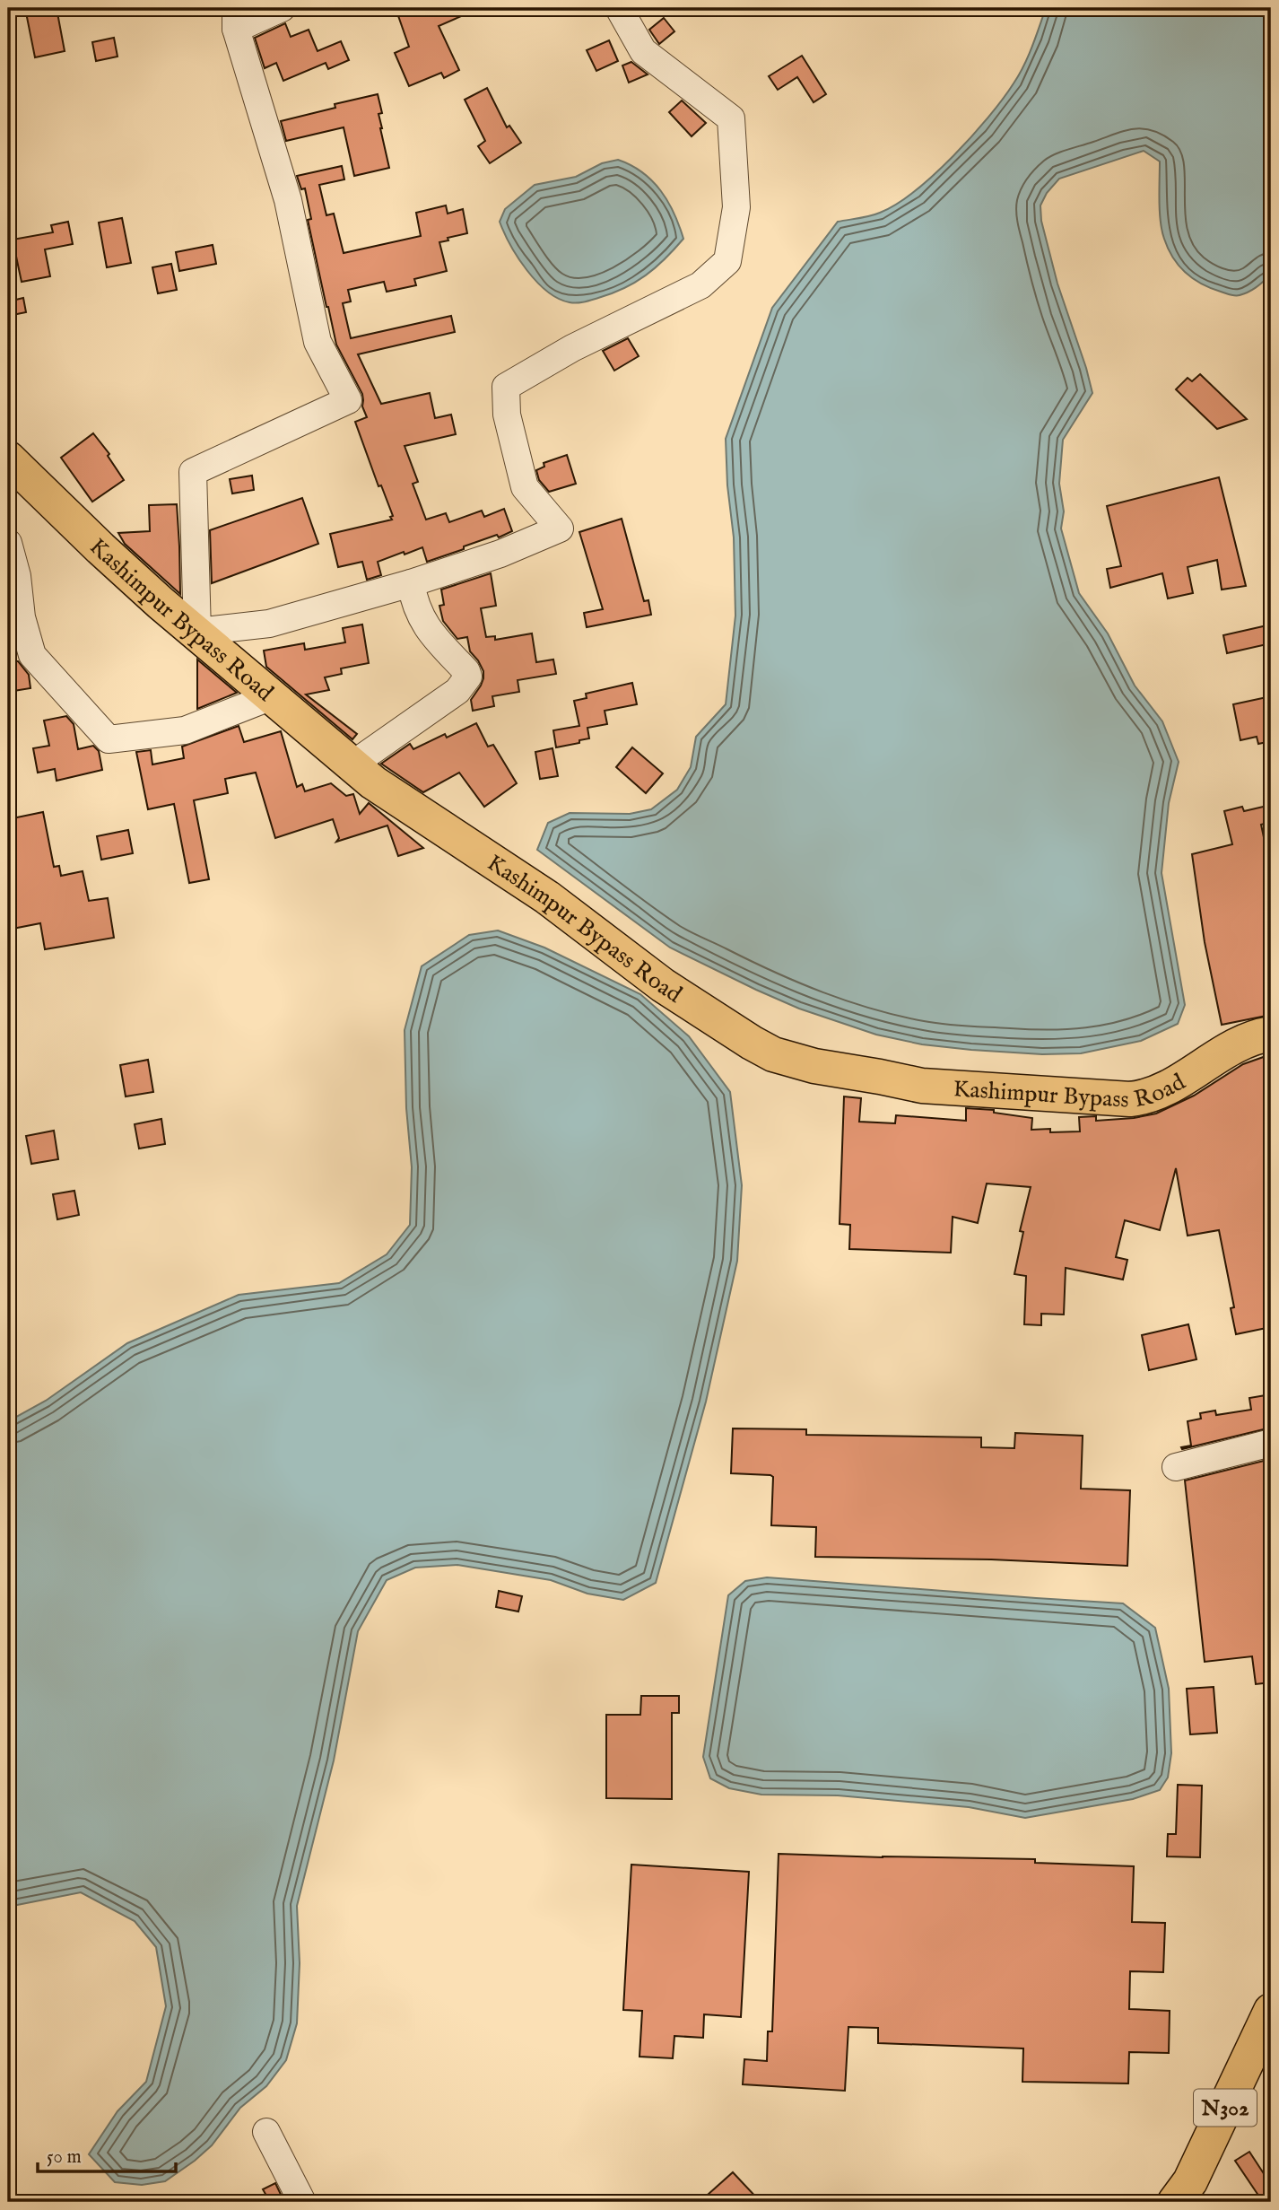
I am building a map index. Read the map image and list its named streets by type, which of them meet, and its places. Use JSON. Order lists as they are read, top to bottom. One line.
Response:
{"streets":{"main road":["Kashimpur Bypass Road","N302"]},"scale_bar":"50 m"}
